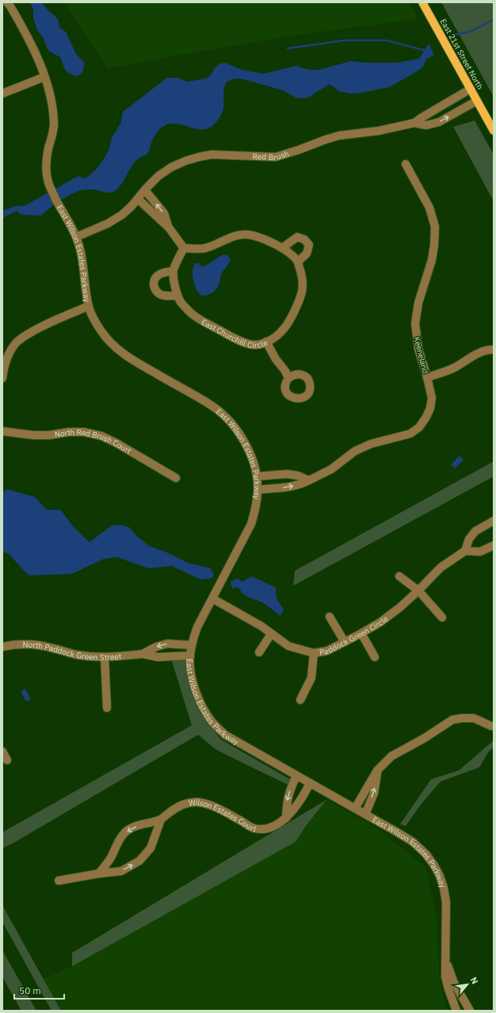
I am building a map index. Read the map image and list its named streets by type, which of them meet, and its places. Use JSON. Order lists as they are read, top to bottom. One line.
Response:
{"streets":{"main road":["East 21st Street North"],"street":["Red Brush","East Wilson Estates Parkway","East Churchill Circle","Keeneland","North Red Brush Court","Paddock Green Circle","North Paddock Green Street","Wilson Estates Court"]},"crossings":[["East 21st Street North","Red Brush"],["Red Brush","East Wilson Estates Parkway"],["East Wilson Estates Parkway","Keeneland"],["East Wilson Estates Parkway","Paddock Green Circle"],["East Wilson Estates Parkway","North Paddock Green Street"],["East Wilson Estates Parkway","Wilson Estates Court"]],"scale_bar":"50 m","north":"top right"}
